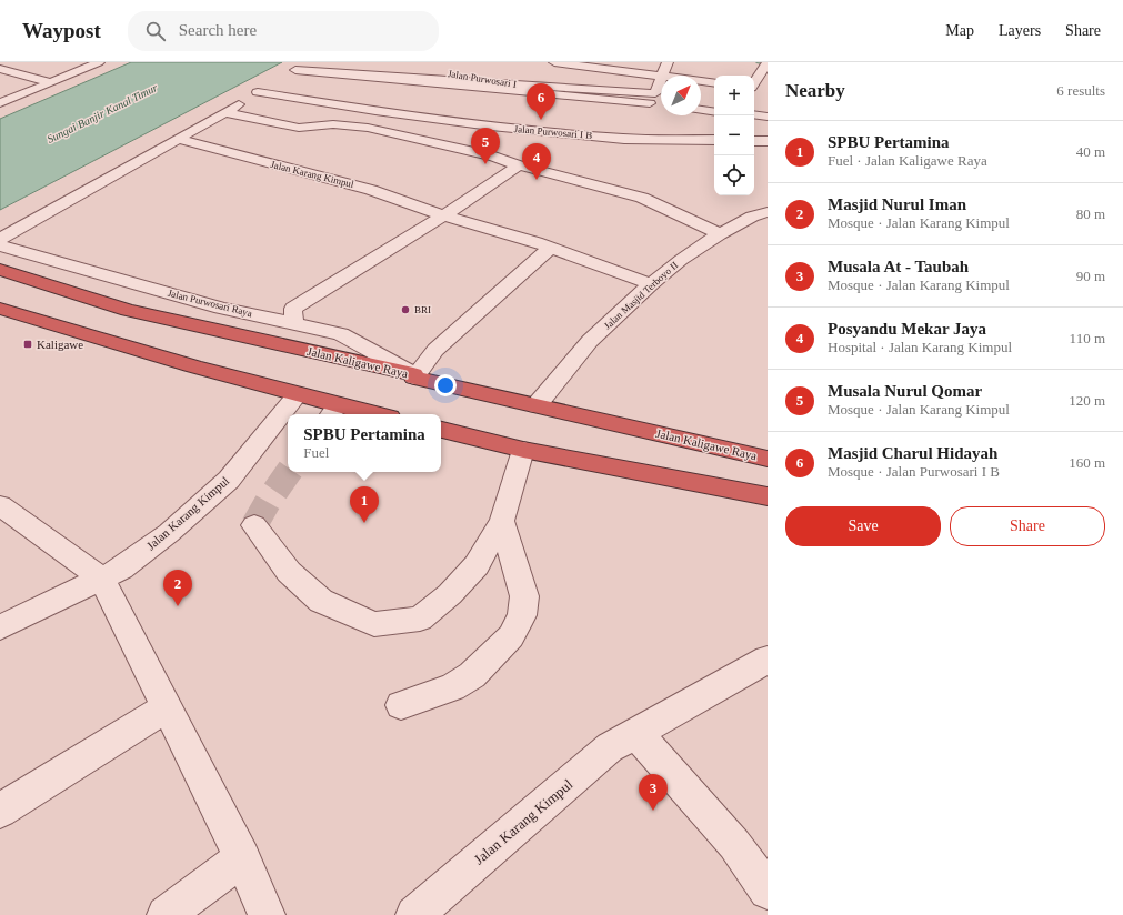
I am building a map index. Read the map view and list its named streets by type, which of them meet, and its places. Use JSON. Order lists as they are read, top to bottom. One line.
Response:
{"streets":{"highway":["Jalan Kaligawe Raya"],"street":["Jalan Purwosari I","Jalan Purwosari I B","Jalan Karang Kimpul","Jalan Masjid Terboyo II","Jalan Purwosari Raya"]},"crossings":[["Jalan Karang Kimpul","Jalan Masjid Terboyo II"],["Jalan Masjid Terboyo II","Jalan Kaligawe Raya"],["Jalan Purwosari Raya","Jalan Kaligawe Raya"]],"water":["Sungai Banjir Kanal Timur"],"places":{"other":["BRI"],"transit":["Kaligawe"]},"north":"top right","page":{"header":"Waypost","search":"Search here","nav":["Map","Layers","Share"],"heading":["Nearby","6 results"],"map_buttons":["+","−"],"pins":["6","5","4","1","2","3"],"list":[{"mark":"1","name":"SPBU Pertamina","note":"Fuel · Jalan Kaligawe Raya","value":"40 m"},{"mark":"2","name":"Masjid Nurul Iman","note":"Mosque · Jalan Karang Kimpul","value":"80 m"},{"mark":"3","name":"Musala At - Taubah","note":"Mosque · Jalan Karang Kimpul","value":"90 m"},{"mark":"4","name":"Posyandu Mekar Jaya","note":"Hospital · Jalan Karang Kimpul","value":"110 m"},{"mark":"5","name":"Musala Nurul Qomar","note":"Mosque · Jalan Karang Kimpul","value":"120 m"},{"mark":"6","name":"Masjid Charul Hidayah","note":"Mosque · Jalan Purwosari I B","value":"160 m"}],"popup":["SPBU Pertamina","Fuel"],"buttons":["Save","Share"]}}
